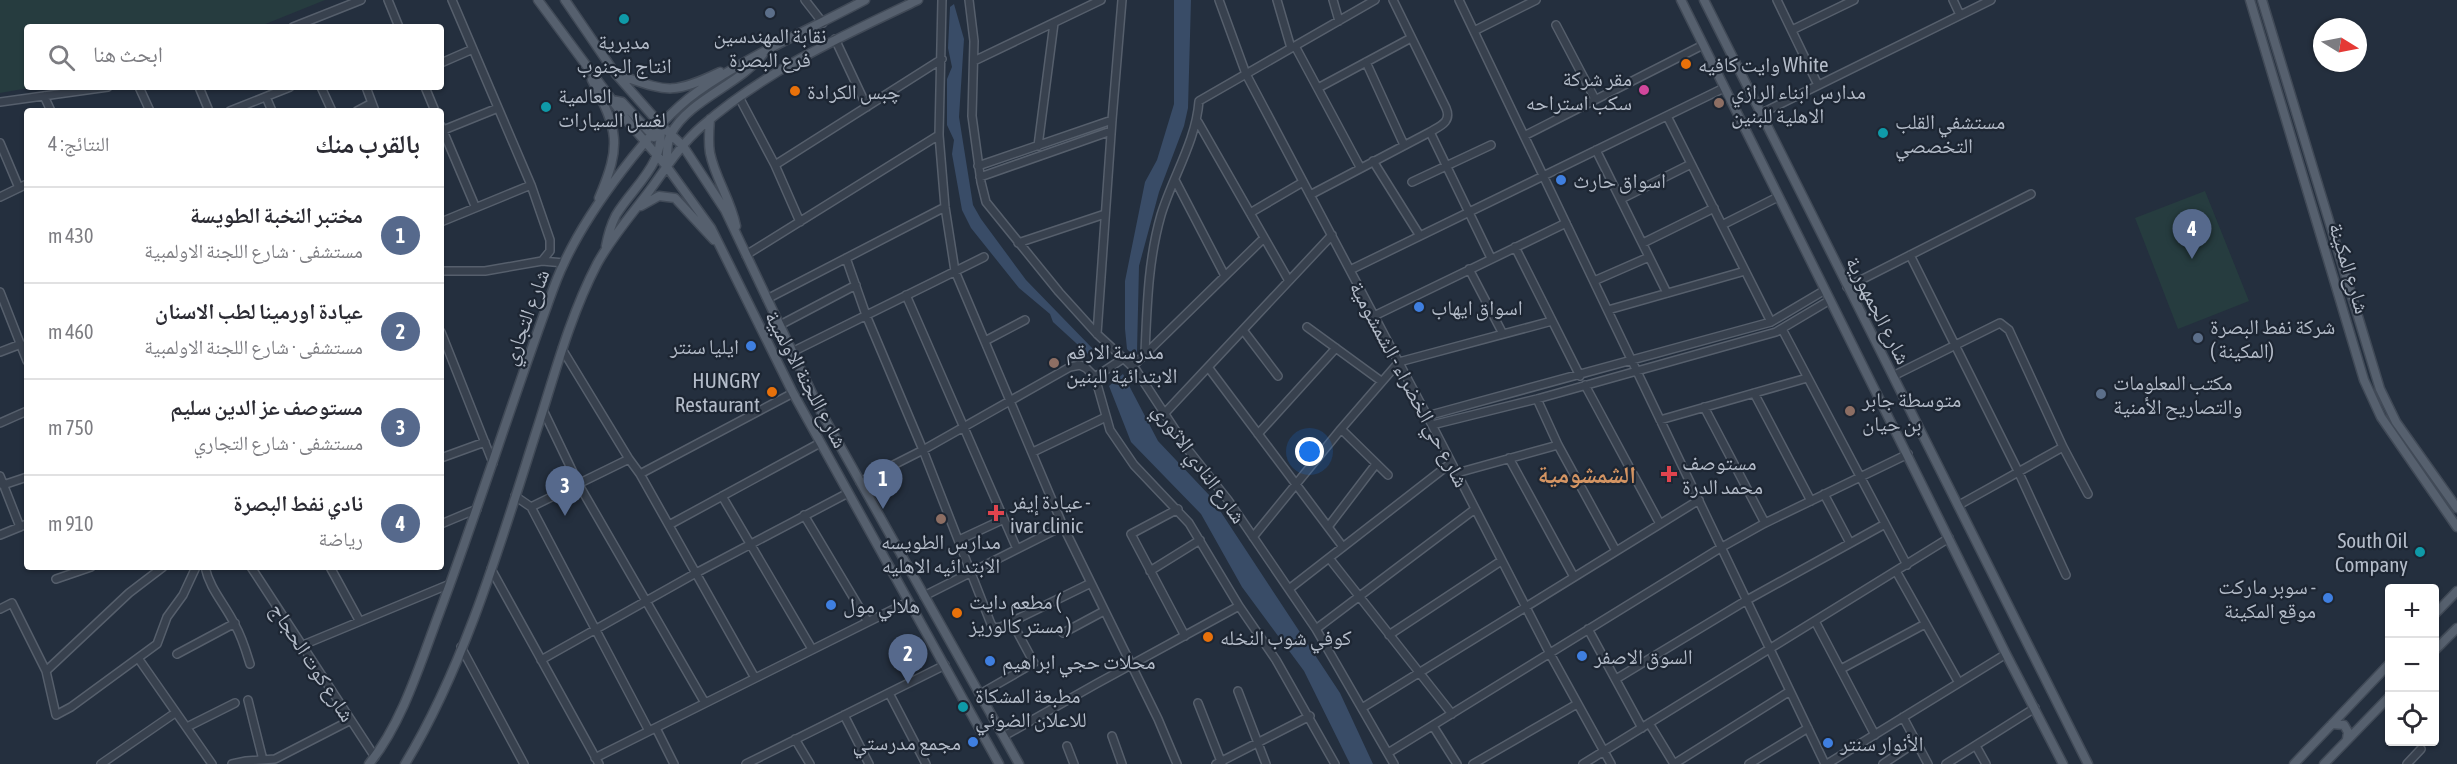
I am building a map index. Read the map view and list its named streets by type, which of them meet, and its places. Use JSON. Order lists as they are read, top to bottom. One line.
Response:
{"streets":{"main road":["شارع المكينة","شارع الجمهورية","شارع التجاري","شارع اللجنة الاولمبية"],"street":["شارع حي الخضراء - الشمشومية","شارع النادي الاثوري","شارع كوت الحجاج"]},"crossings":[["شارع التجاري","شارع اللجنة الاولمبية"],["شارع التجاري","شارع كوت الحجاج"]],"districts":["الشمشومية"],"places":{"other":["نقابة المهندسين فرع البصرة","مديرية انتاج الجنوب","وايت كافيه White","مقر شركة سكب استراحه","چبس الكرادة","مدارس ابناء الرازي الاهلية للبنين","العالمية لغسل السيارات","مستشفي القلب التخصصي","اسواق حارث","اسواق ايهاب","شركة نفط البصرة ( المكينة)","ايليا سنتر","مدرسة الارقم الابتدائية للبنين","HUNGRY Restaurant","مكتب المعلومات والتصاريح الأمنية","متوسطة جابر بن حيان","مدارس الطويسه الابتدائيه الاهليه","South Oil Company","سوبر ماركت - موقع المكينة","هلالي مول","مطعم دايت ( مستر كالوريز )","كوفي شوب النخله","السوق الاصفر","محلات حجي ابراهيم","مطبعة المشكاة للاعلان الضوئي","مجمع مدرستي","الأنوار سنتر"],"health":["مستوصف محمد الدرة","عيادة إيفر - ivar clinic"]},"north":"right","page":{"search":"ابحث هنا","heading":["بالقرب منك","النتائج: 4"],"list":[{"mark":"1","name":"مختبر النخبة الطويسة","note":"مستشفى · شارع اللجنة الاولمبية","value":"430 m"},{"mark":"2","name":"عيادة اورمينا لطب الاسنان","note":"مستشفى · شارع اللجنة الاولمبية","value":"460 m"},{"mark":"3","name":"مستوصف عز الدين سليم","note":"مستشفى · شارع التجاري","value":"750 m"},{"mark":"4","name":"نادي نفط البصرة","note":"رياضة","value":"910 m"}],"pins":["4","1","3","2"],"map_buttons":["+","−"]}}
